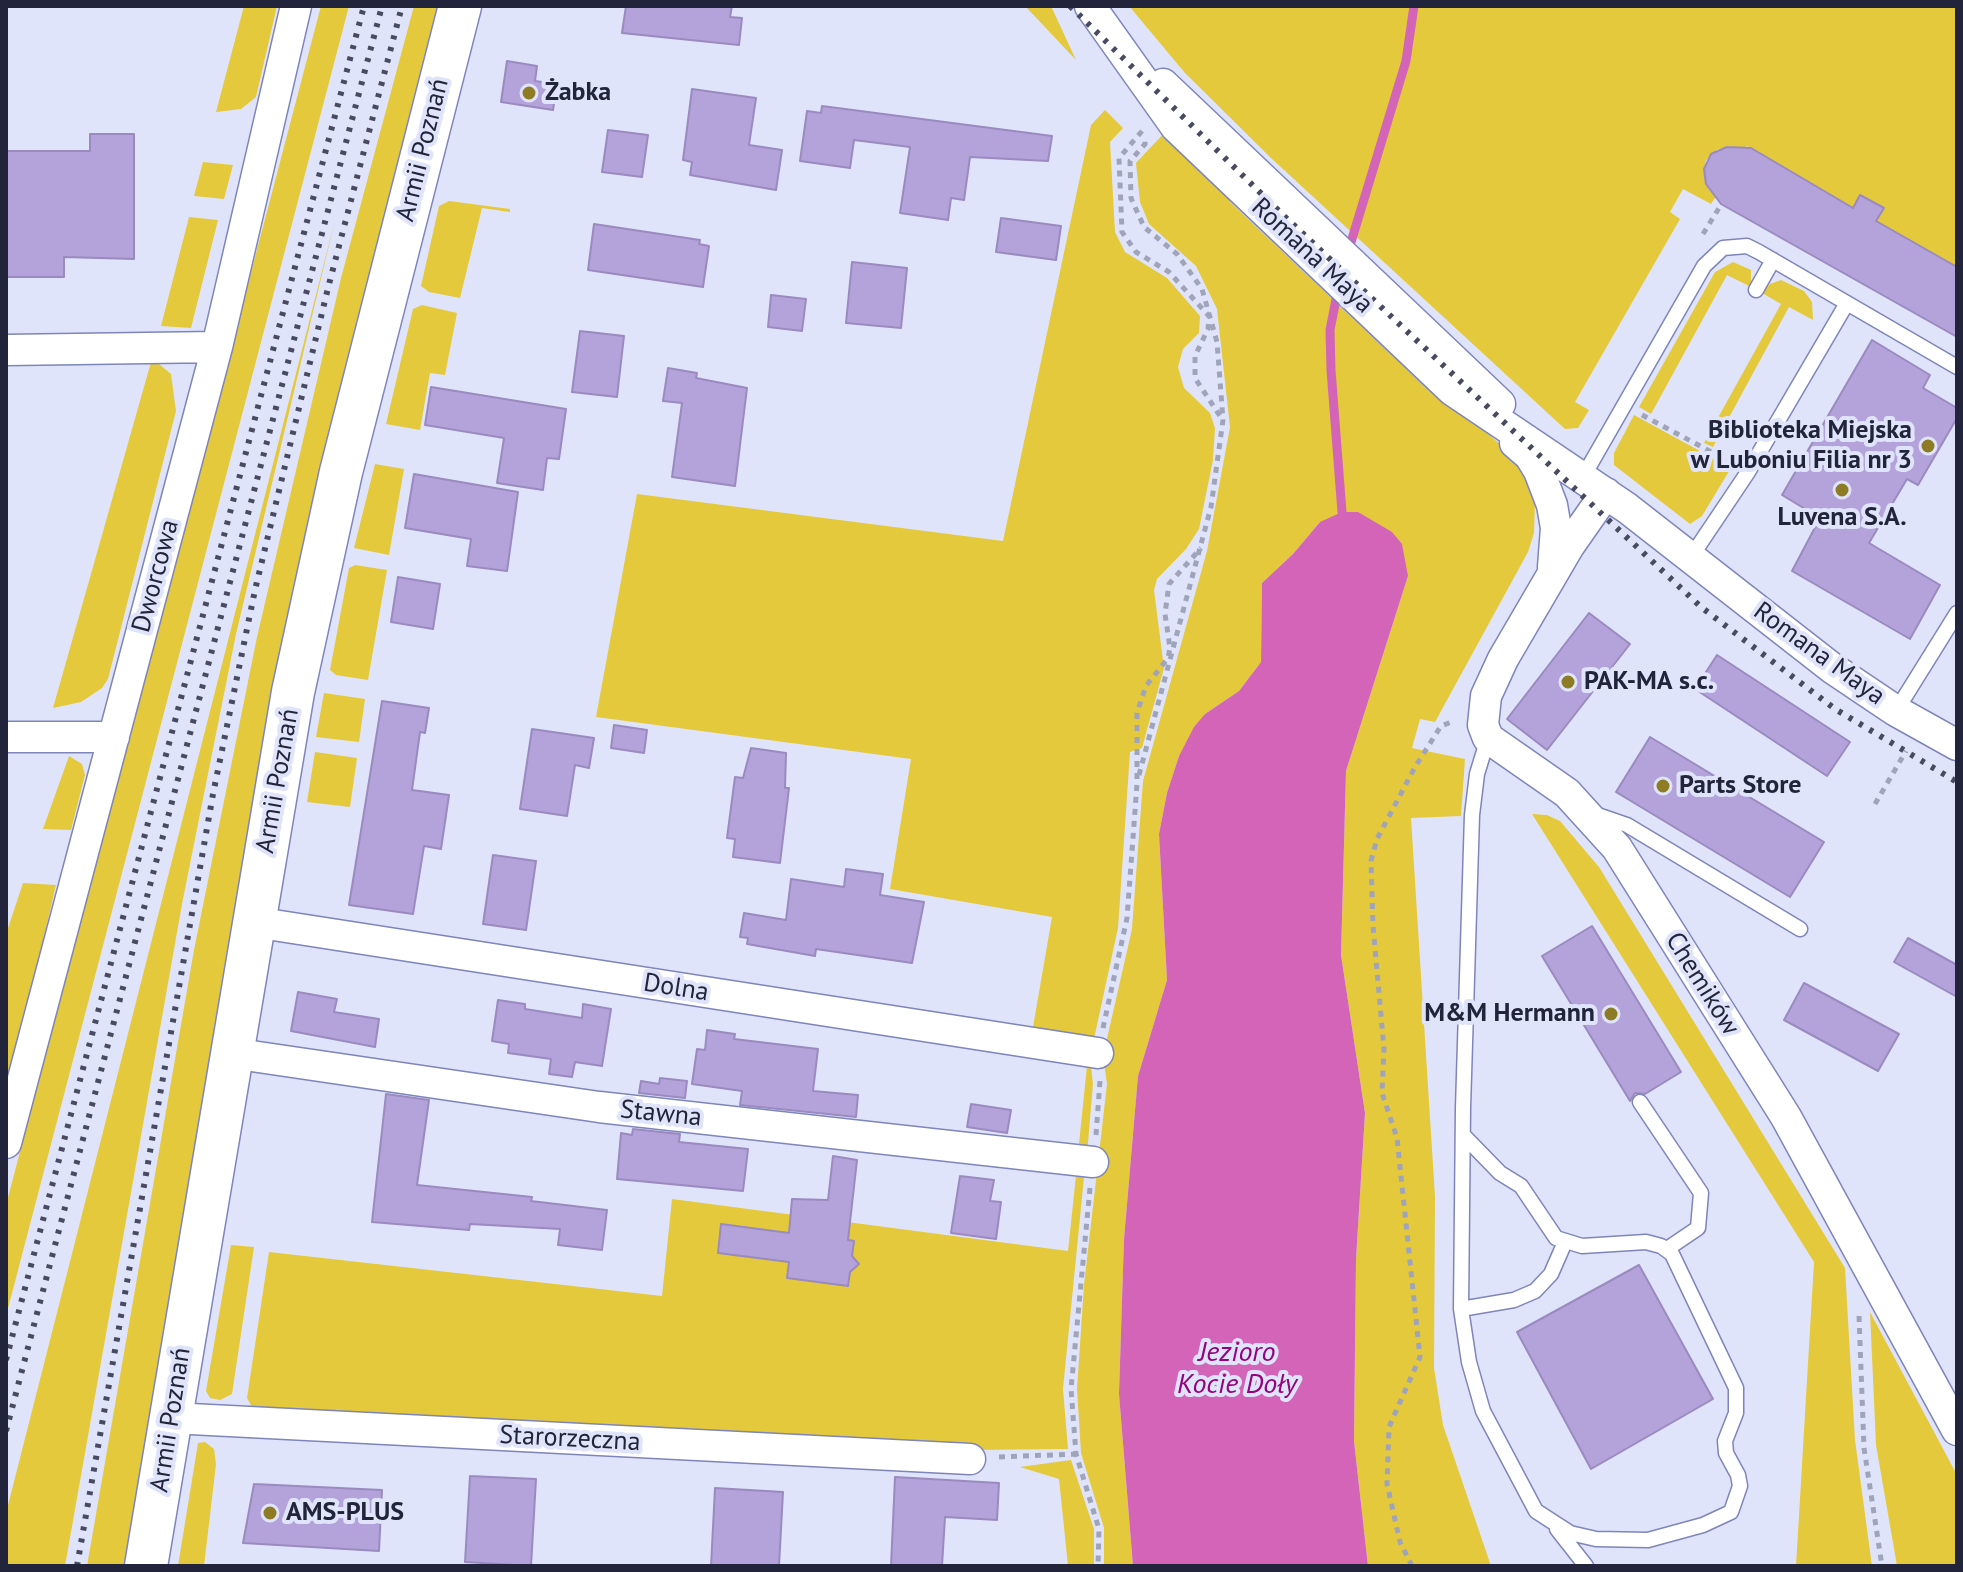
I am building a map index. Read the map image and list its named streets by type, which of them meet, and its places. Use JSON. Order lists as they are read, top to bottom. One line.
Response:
{"streets":{"main road":["Armii Poznań"],"street":["Romana Maya","Dworcowa","Chemików","Dolna","Stawna","Starorzeczna"]},"crossings":[["Armii Poznań","Dolna"],["Armii Poznań","Stawna"],["Armii Poznań","Starorzeczna"]],"water":["Jezioro Kocie Doły"],"places":["Żabka","Biblioteka Miejska w Luboniu Filia nr 3","Luvena S.A.","PAK-MA s.c.","Parts Store","M&M Hermann","AMS-PLUS"]}
